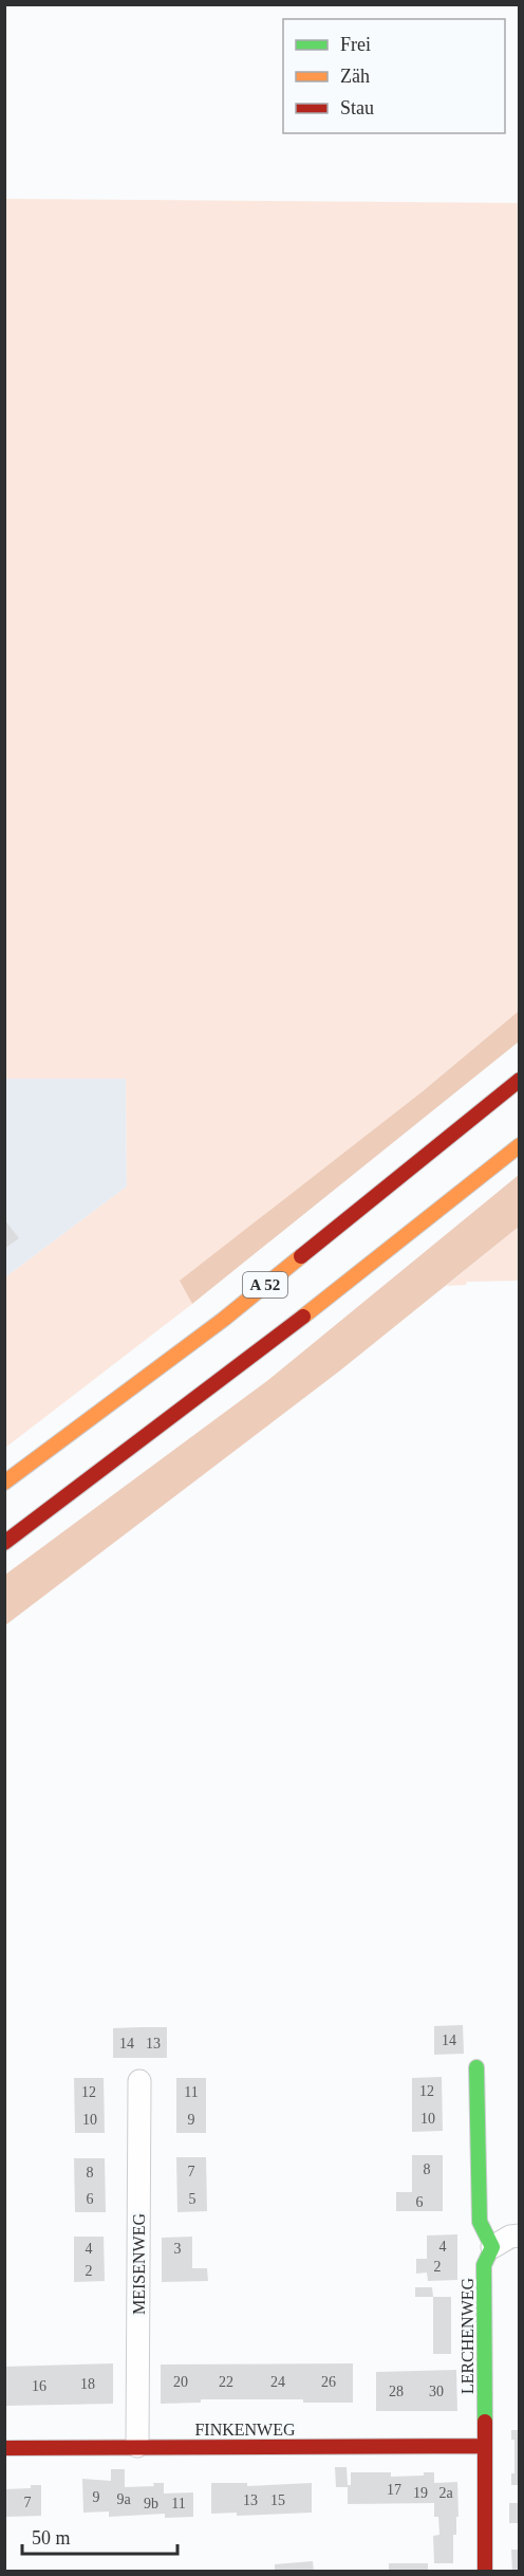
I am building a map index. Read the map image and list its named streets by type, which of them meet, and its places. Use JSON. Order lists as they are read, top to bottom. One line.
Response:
{"streets":{"main road":["A 52","LERCHENWEG","FINKENWEG"],"street":["MEISENWEG"]},"crossings":[["MEISENWEG","FINKENWEG"],["LERCHENWEG","FINKENWEG"]],"house_numbers":["14","14","13","12","12","11","10","10","9","8","7","8","6","5","6","4","4","3","2","2","20","22","24","26","18","16","28","30","17","19","2a","9","9a","13","15","7","9b","11"],"legend":["Frei","Zäh","Stau"],"scale_bar":"50 m"}
